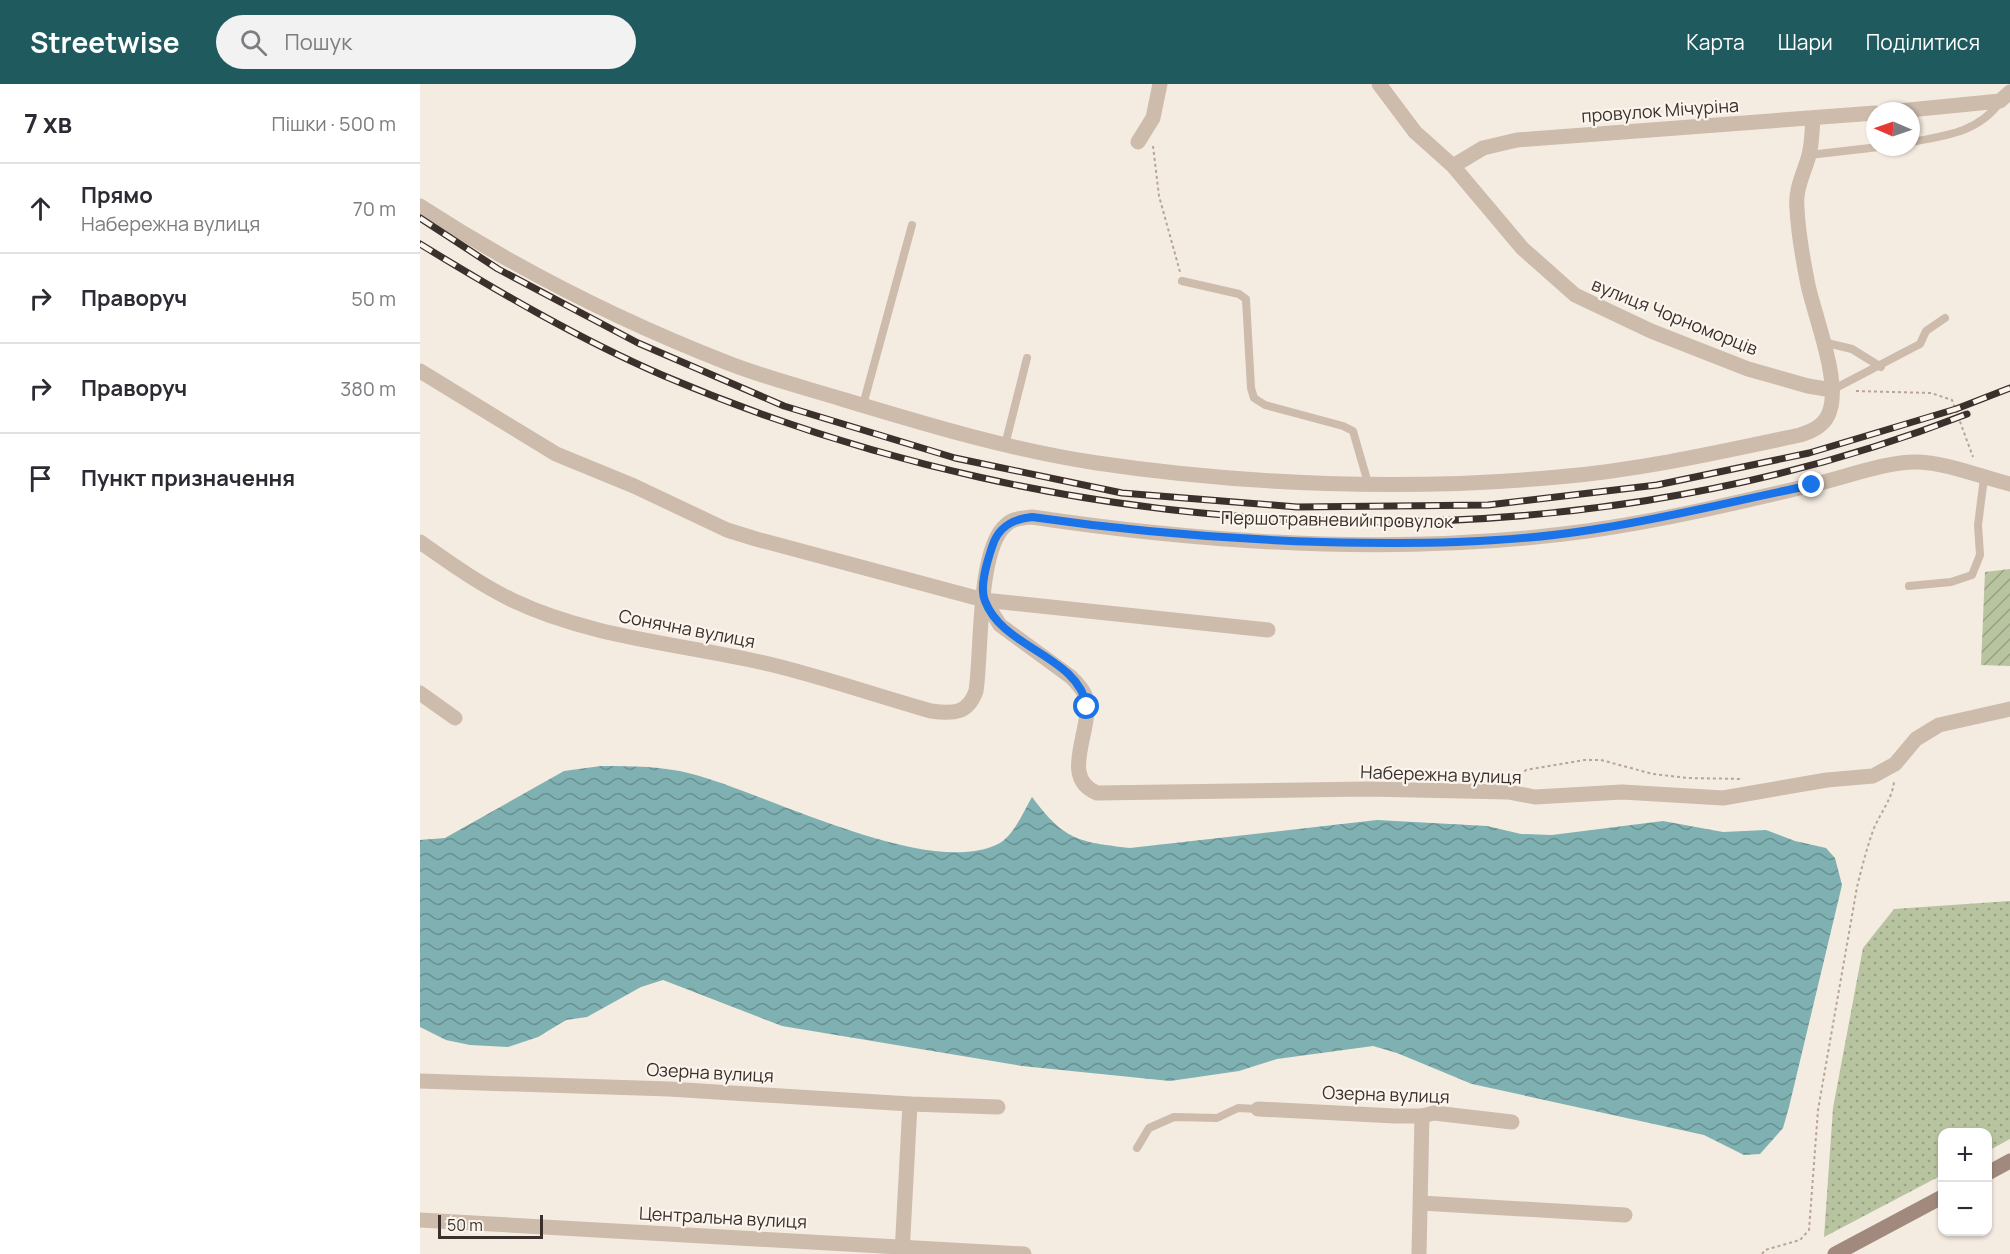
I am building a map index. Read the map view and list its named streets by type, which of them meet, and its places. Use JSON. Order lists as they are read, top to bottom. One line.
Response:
{"streets":{"street":["провулок Мічуріна","вулиця Чорноморців","Першотравневий провулок","Сонячна вулиця","Набережна вулиця","Озерна вулиця","Центральна вулиця"]},"crossings":[["провулок Мічуріна","вулиця Чорноморців"],["Першотравневий провулок","Сонячна вулиця"],["Першотравневий провулок","Набережна вулиця"],["Сонячна вулиця","Набережна вулиця"]],"scale_bar":"50 m","north":"left","page":{"header":"Streetwise","search":"Пошук","nav":["Карта","Шари","Поділитися"],"heading":["7 хв","Пішки · 500 m"],"list":[["Прямо","Набережна вулиця","70 m"],["Праворуч","50 m"],["Праворуч","380 m"],"Пункт призначення"],"map_buttons":["+","−"],"scale":"50 m"}}
